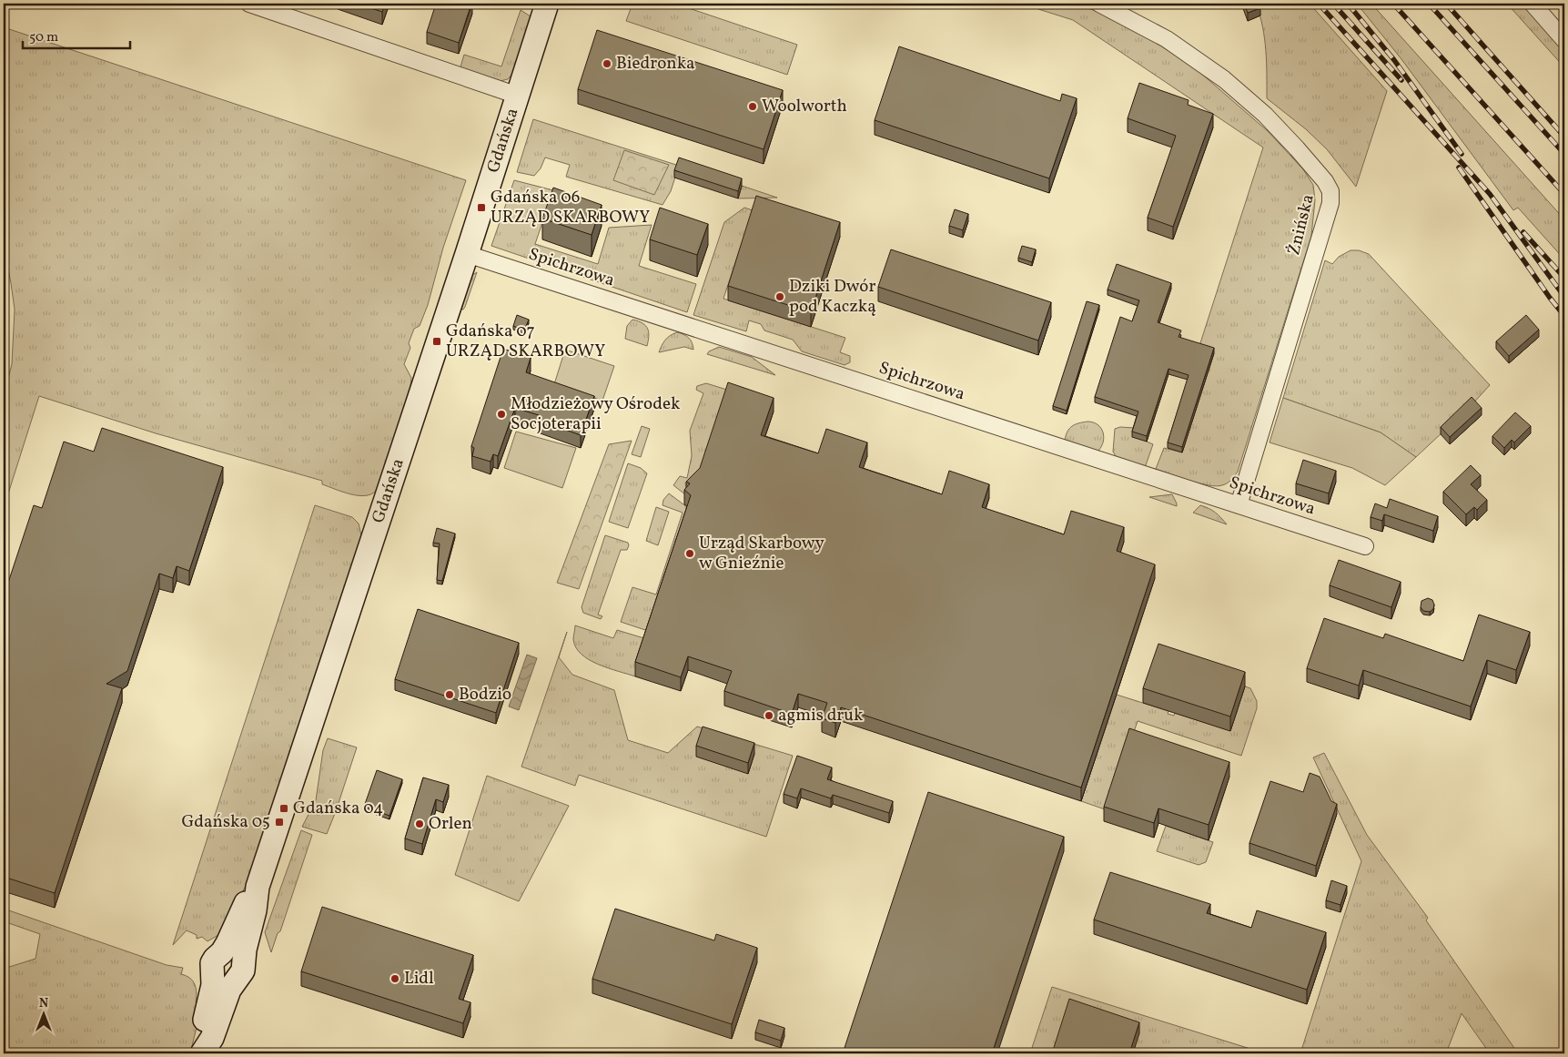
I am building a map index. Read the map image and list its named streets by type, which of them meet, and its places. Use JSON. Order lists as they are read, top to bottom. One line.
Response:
{"streets":{"street":["Gdańska","Żnińska","Spichrzowa"]},"crossings":[["Gdańska","Spichrzowa"],["Żnińska","Spichrzowa"]],"places":{"other":["Biedronka","Woolworth","Dziki Dwór pod Kaczką","Młodzieżowy Ośrodek Socjoterapii","Urząd Skarbowy w Gnieźnie","Bodzio","agmis druk","Orlen","Lidl"],"transit":["Gdańska 06 URZĄD SKARBOWY","Gdańska 07 URZĄD SKARBOWY","Gdańska 04","Gdańska 05"]},"scale_bar":"50 m","north":"top"}
